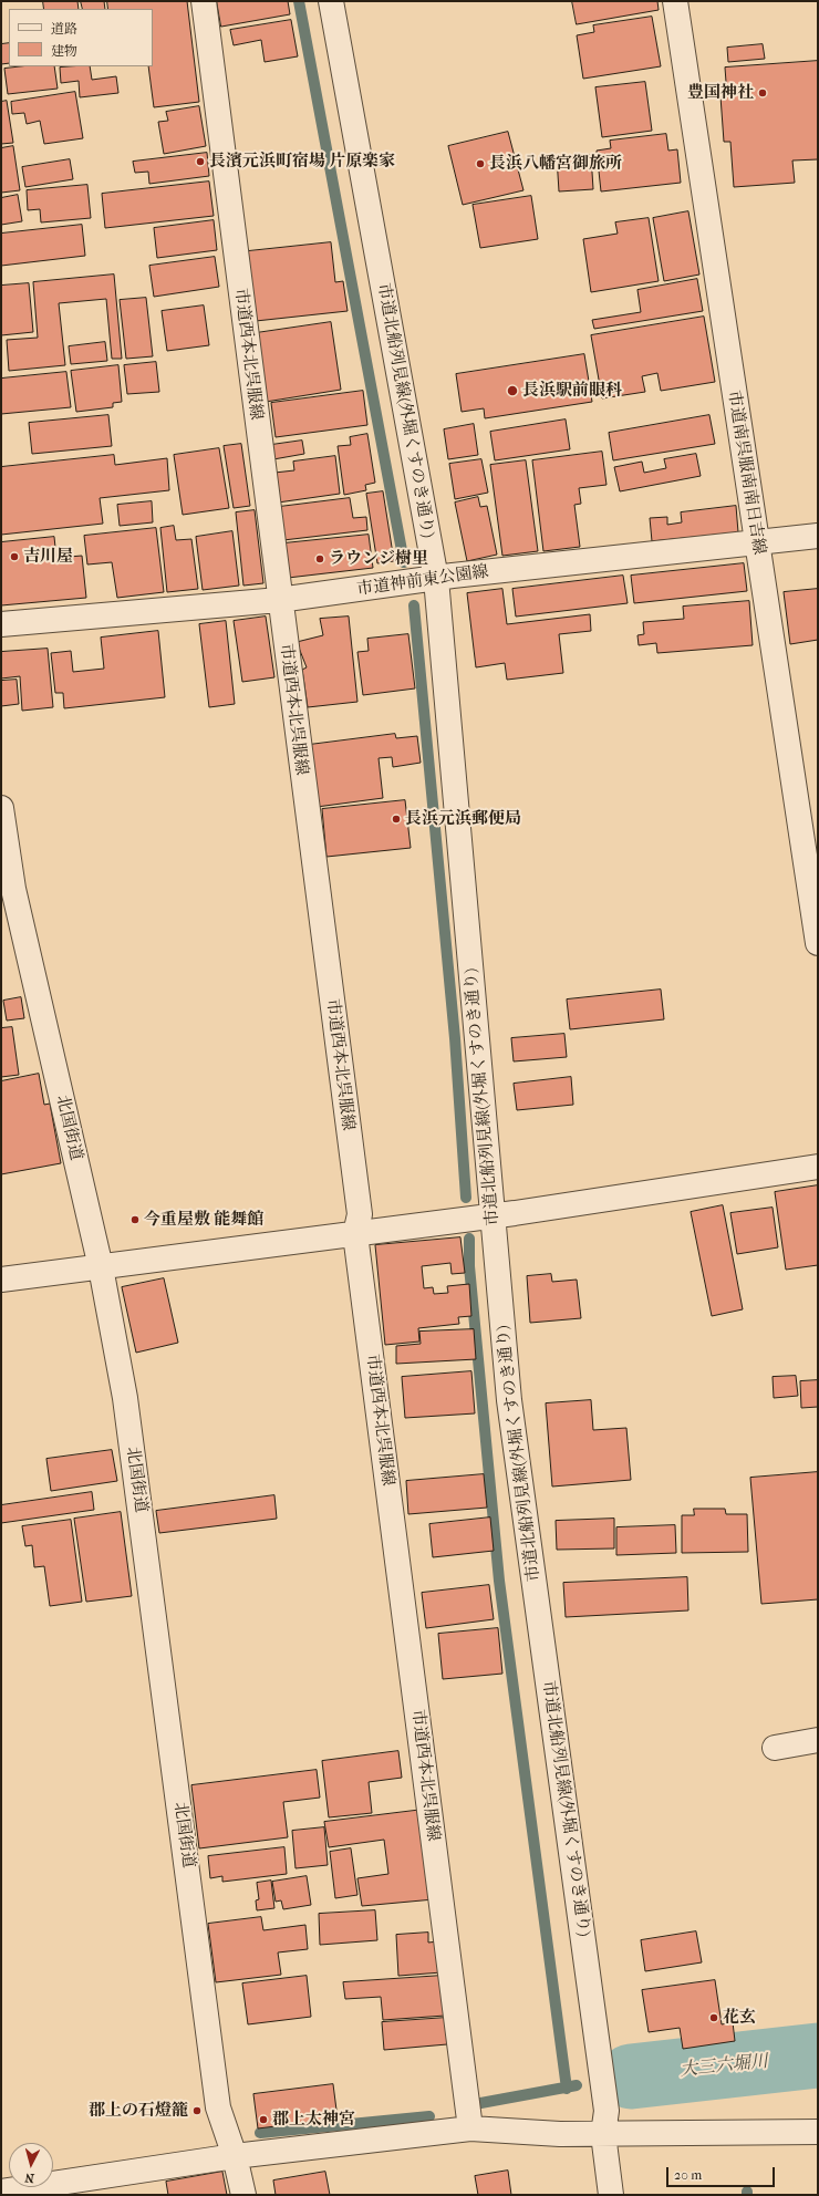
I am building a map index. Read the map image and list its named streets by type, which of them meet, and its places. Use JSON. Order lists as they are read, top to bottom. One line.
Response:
{"streets":{"street":["市道西本北呉服線","市道北船列見線(外堀くすのき通り)","市道南呉服南南日吉線","市道神前東公園線","北国街道"]},"crossings":[["市道西本北呉服線","市道神前東公園線"],["市道北船列見線(外堀くすのき通り)","市道神前東公園線"],["市道南呉服南南日吉線","市道神前東公園線"]],"water":["大三六堀川"],"places":["豊国神社","長濱元浜町宿場 片原楽家","長浜八幡宮御旅所","長浜駅前眼科","吉川屋","ラウンジ樹里","長浜元浜郵便局","今重屋敷 能舞館","花玄","郡上の石燈籠","郡上太神宮"],"legend":["道路","建物"],"scale_bar":"20 m","north":"bottom"}
